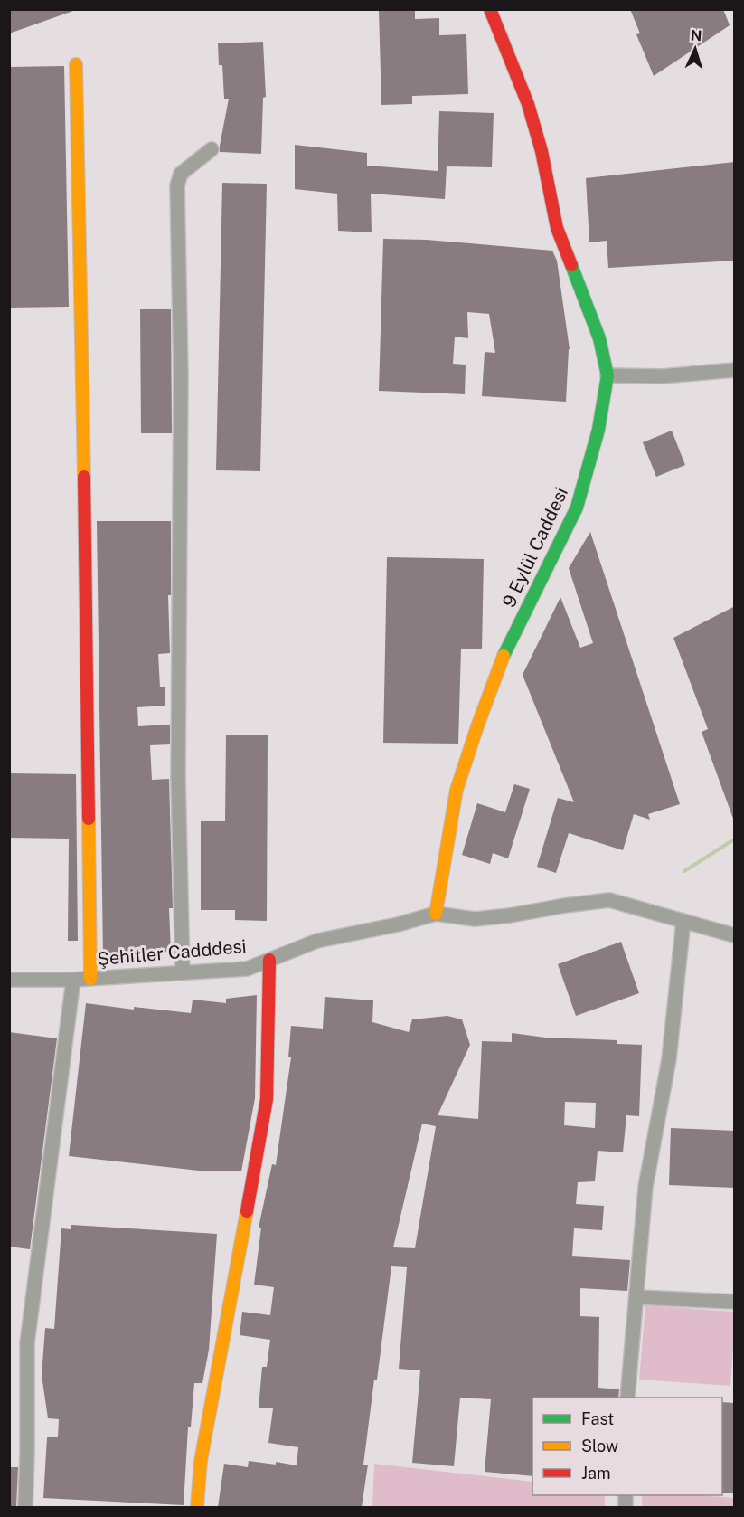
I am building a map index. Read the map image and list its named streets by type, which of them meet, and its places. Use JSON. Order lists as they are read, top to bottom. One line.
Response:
{"streets":{"street":["9 Eylül Caddesi","Şehitler Cadddesi"]},"crossings":[["9 Eylül Caddesi","Şehitler Cadddesi"]],"legend":["Fast","Slow","Jam"],"north":"top"}
